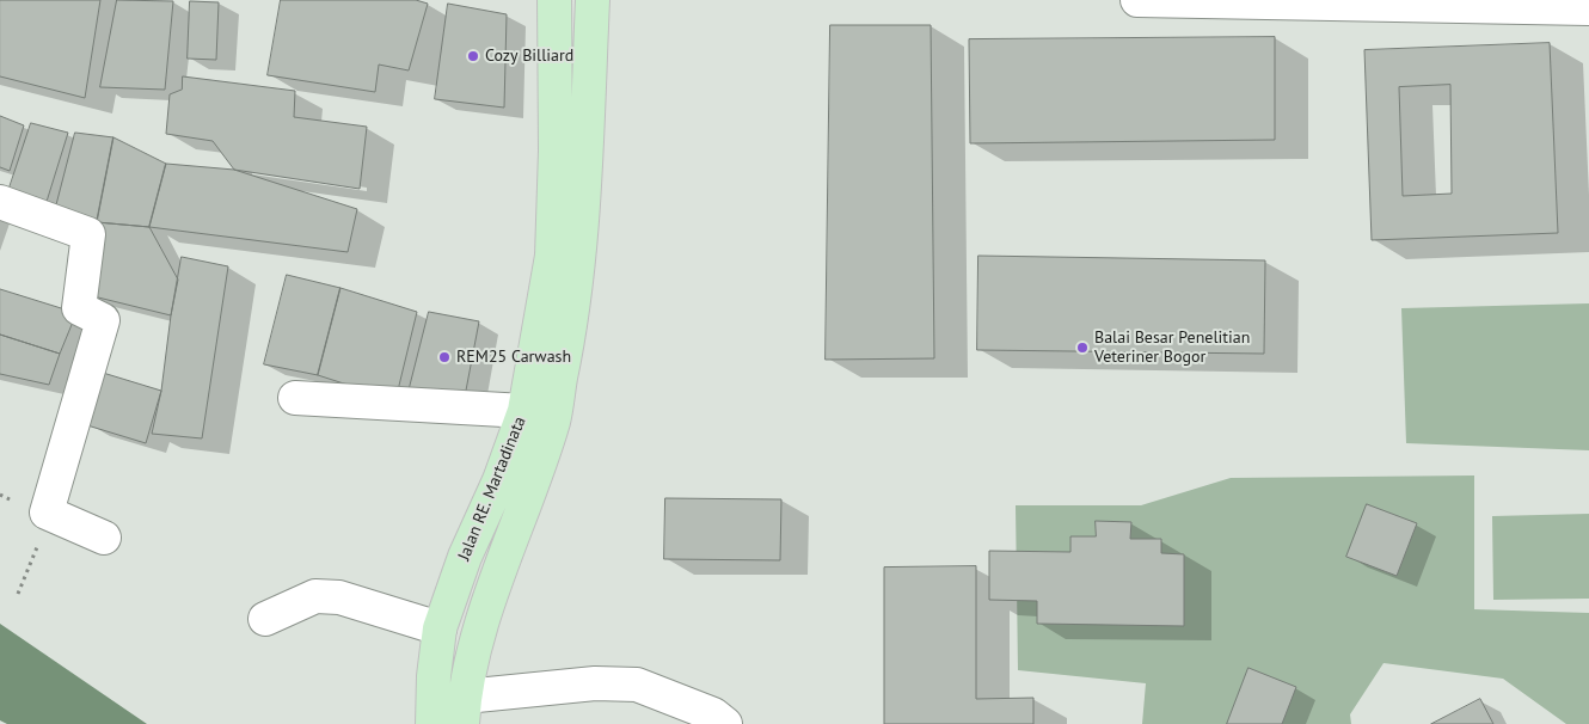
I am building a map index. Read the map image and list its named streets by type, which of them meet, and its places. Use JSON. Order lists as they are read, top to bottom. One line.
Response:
{"streets":{"main road":["Jalan RE. Martadinata"]},"places":["Cozy Billiard","Balai Besar Penelitian Veteriner Bogor","REM25 Carwash"]}
